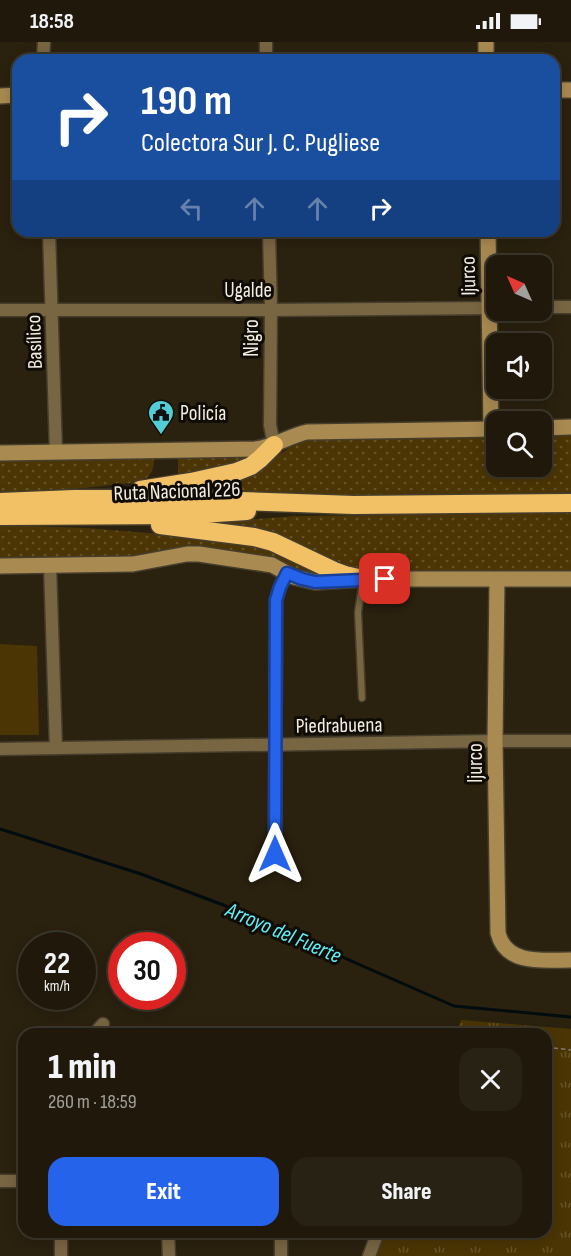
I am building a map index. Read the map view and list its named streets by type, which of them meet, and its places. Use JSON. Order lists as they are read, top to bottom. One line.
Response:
{"streets":{"highway":["Ruta Nacional 226"],"street":["Ijurco","Ugalde","Nigro","Basílico","Piedrabuena"]},"crossings":[["Ijurco","Piedrabuena"],["Ugalde","Nigro"],["Ugalde","Basílico"]],"water":["Arroyo del Fuerte"],"places":{"public building":["Policía"]},"north":"top left","page":{"status":"18:58","turn":["190 m","Colectora Sur J. C. Pugliese"],"speed":"22 km/h","limit":"30","heading":["1 min","260 m · 18:59"],"buttons":["Exit","Share"]}}
